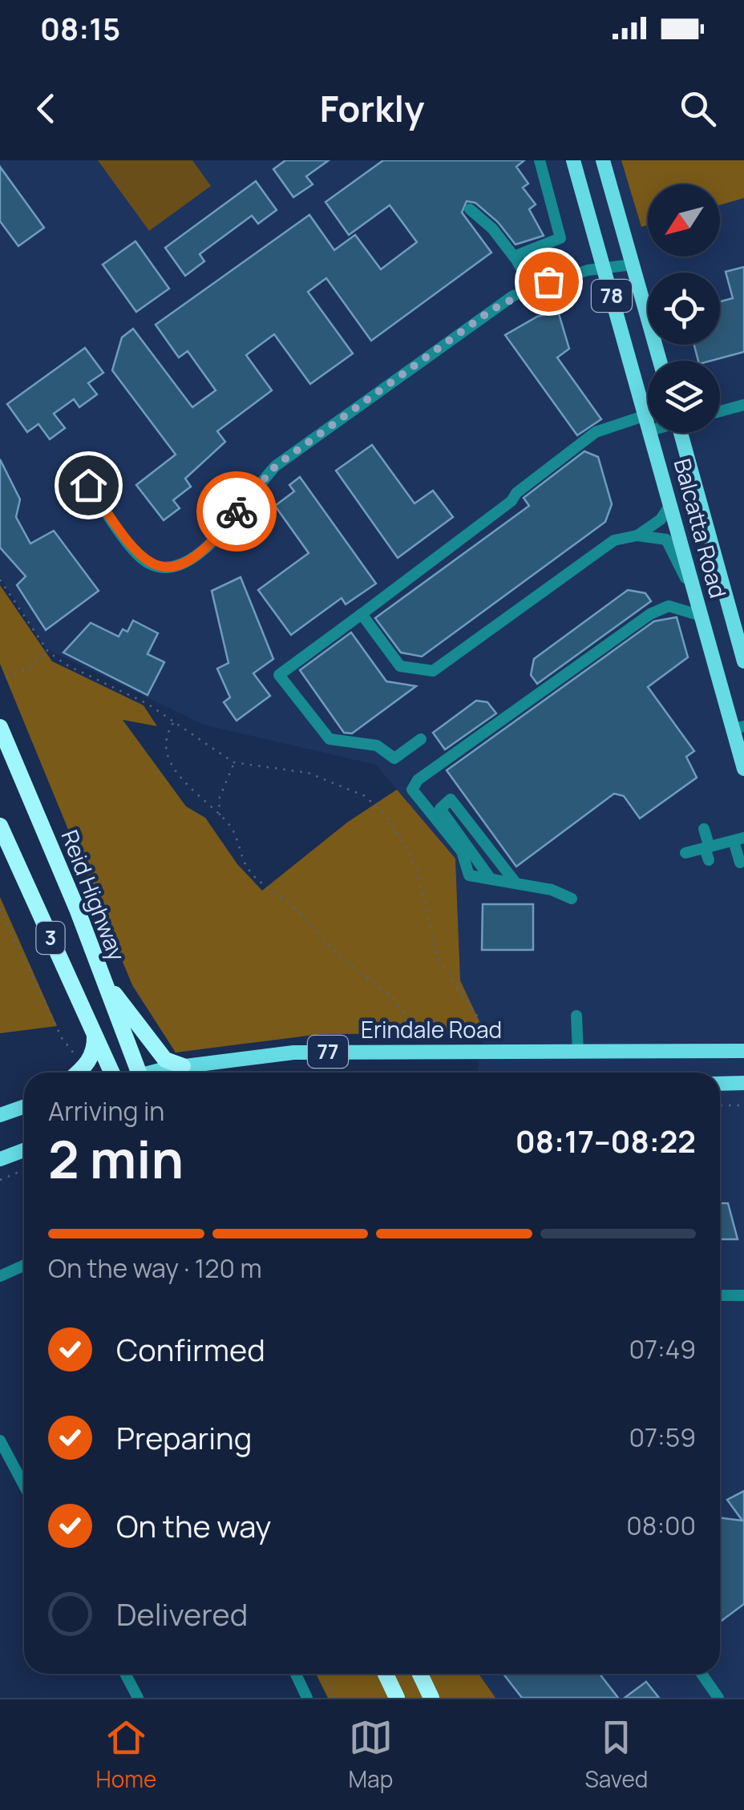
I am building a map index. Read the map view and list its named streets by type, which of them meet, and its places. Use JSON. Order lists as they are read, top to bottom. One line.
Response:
{"streets":{"highway":["Reid Highway","3"],"main road":["78","Balcatta Road","Erindale Road","77"]},"north":"bottom left","page":{"status":"08:15","header":"Forkly","heading":["2 min","Arriving in","08:17–08:22"],"bar":"On the way · 120 m","list":[["Confirmed","07:49"],["Preparing","07:59"],["On the way","08:00"],"Delivered"],"tabs":["Home","Map","Saved"]}}
